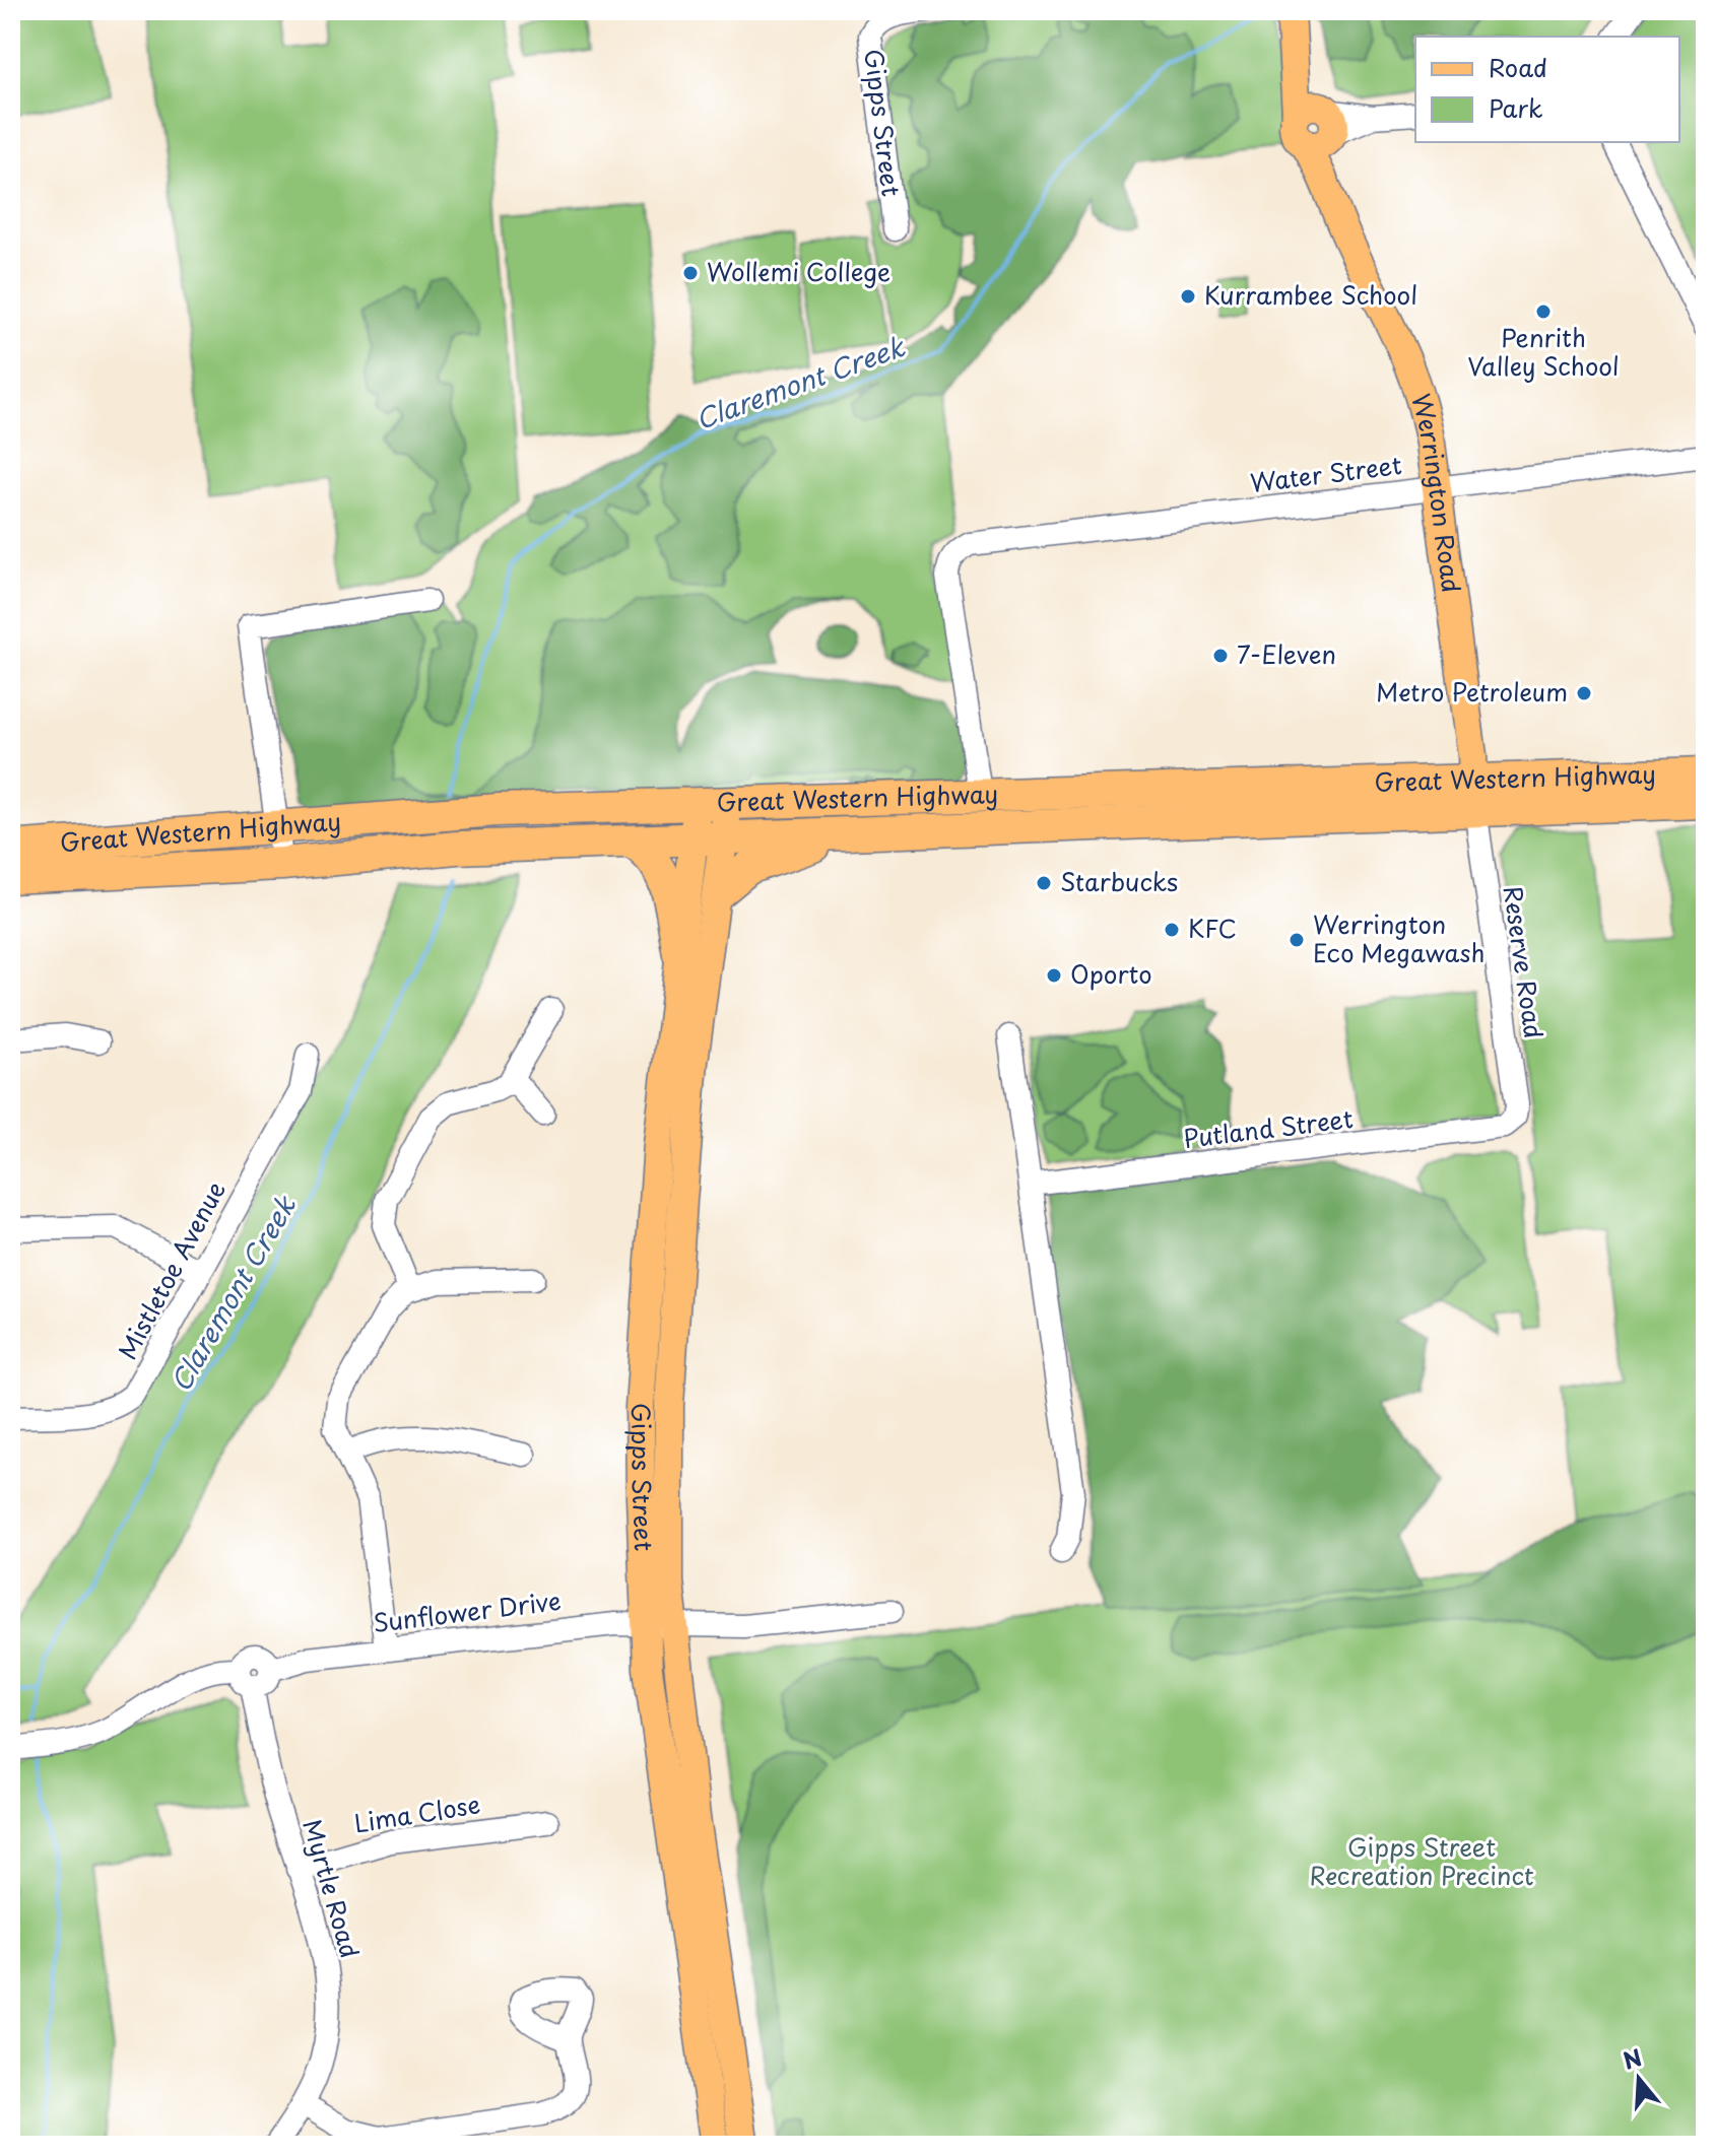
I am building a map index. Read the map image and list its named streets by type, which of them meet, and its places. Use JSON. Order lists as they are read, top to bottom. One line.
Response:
{"streets":{"highway":["Great Western Highway"],"main road":["Gipps Street","Werrington Road"],"street":["Water Street","Reserve Road","Putland Street","Mistletoe Avenue","Sunflower Drive","Lima Close","Myrtle Road"]},"crossings":[["Gipps Street","Great Western Highway"],["Gipps Street","Sunflower Drive"],["Water Street","Werrington Road"],["Water Street","Great Western Highway"],["Werrington Road","Great Western Highway"],["Werrington Road","Reserve Road"],["Great Western Highway","Reserve Road"],["Reserve Road","Putland Street"],["Sunflower Drive","Myrtle Road"],["Lima Close","Myrtle Road"]],"water":["Claremont Creek"],"parks":["Gipps Street Recreation Precinct"],"places":["Wollemi College","Kurrambee School","Penrith Valley School","7-Eleven","Metro Petroleum","Starbucks","KFC","Werrington Eco Megawash","Oporto"],"legend":["Road","Park"],"north":"top"}
